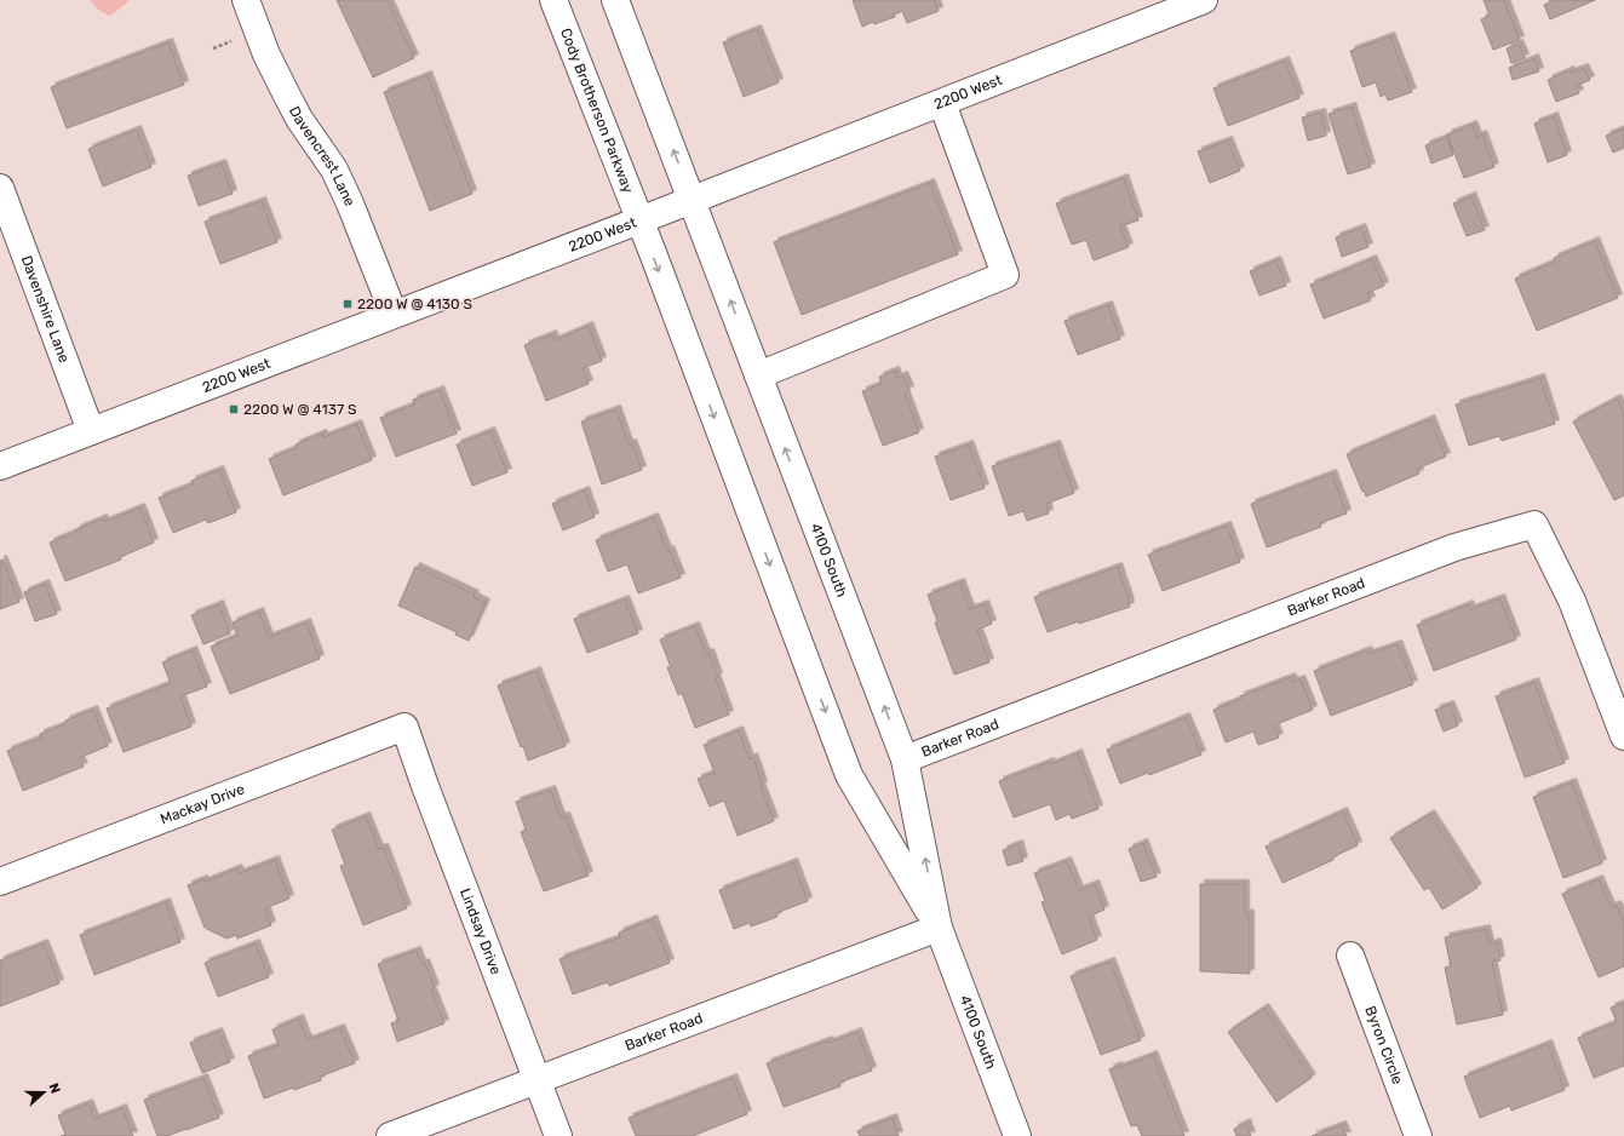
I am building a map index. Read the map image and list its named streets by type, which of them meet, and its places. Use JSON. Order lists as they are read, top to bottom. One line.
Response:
{"streets":{"street":["2200 West","Cody Brotherson Parkway","Davencrest Lane","Davenshire Lane","4100 South","Barker Road","Mackay Drive","Lindsay Drive","Byron Circle"]},"crossings":[["2200 West","Cody Brotherson Parkway"],["2200 West","Davencrest Lane"],["2200 West","Davenshire Lane"],["2200 West","4100 South"],["Cody Brotherson Parkway","4100 South"],["4100 South","Barker Road"],["Barker Road","Lindsay Drive"],["Mackay Drive","Lindsay Drive"]],"places":{"transit":["2200 W @ 4130 S","2200 W @ 4137 S"]},"north":"right"}
